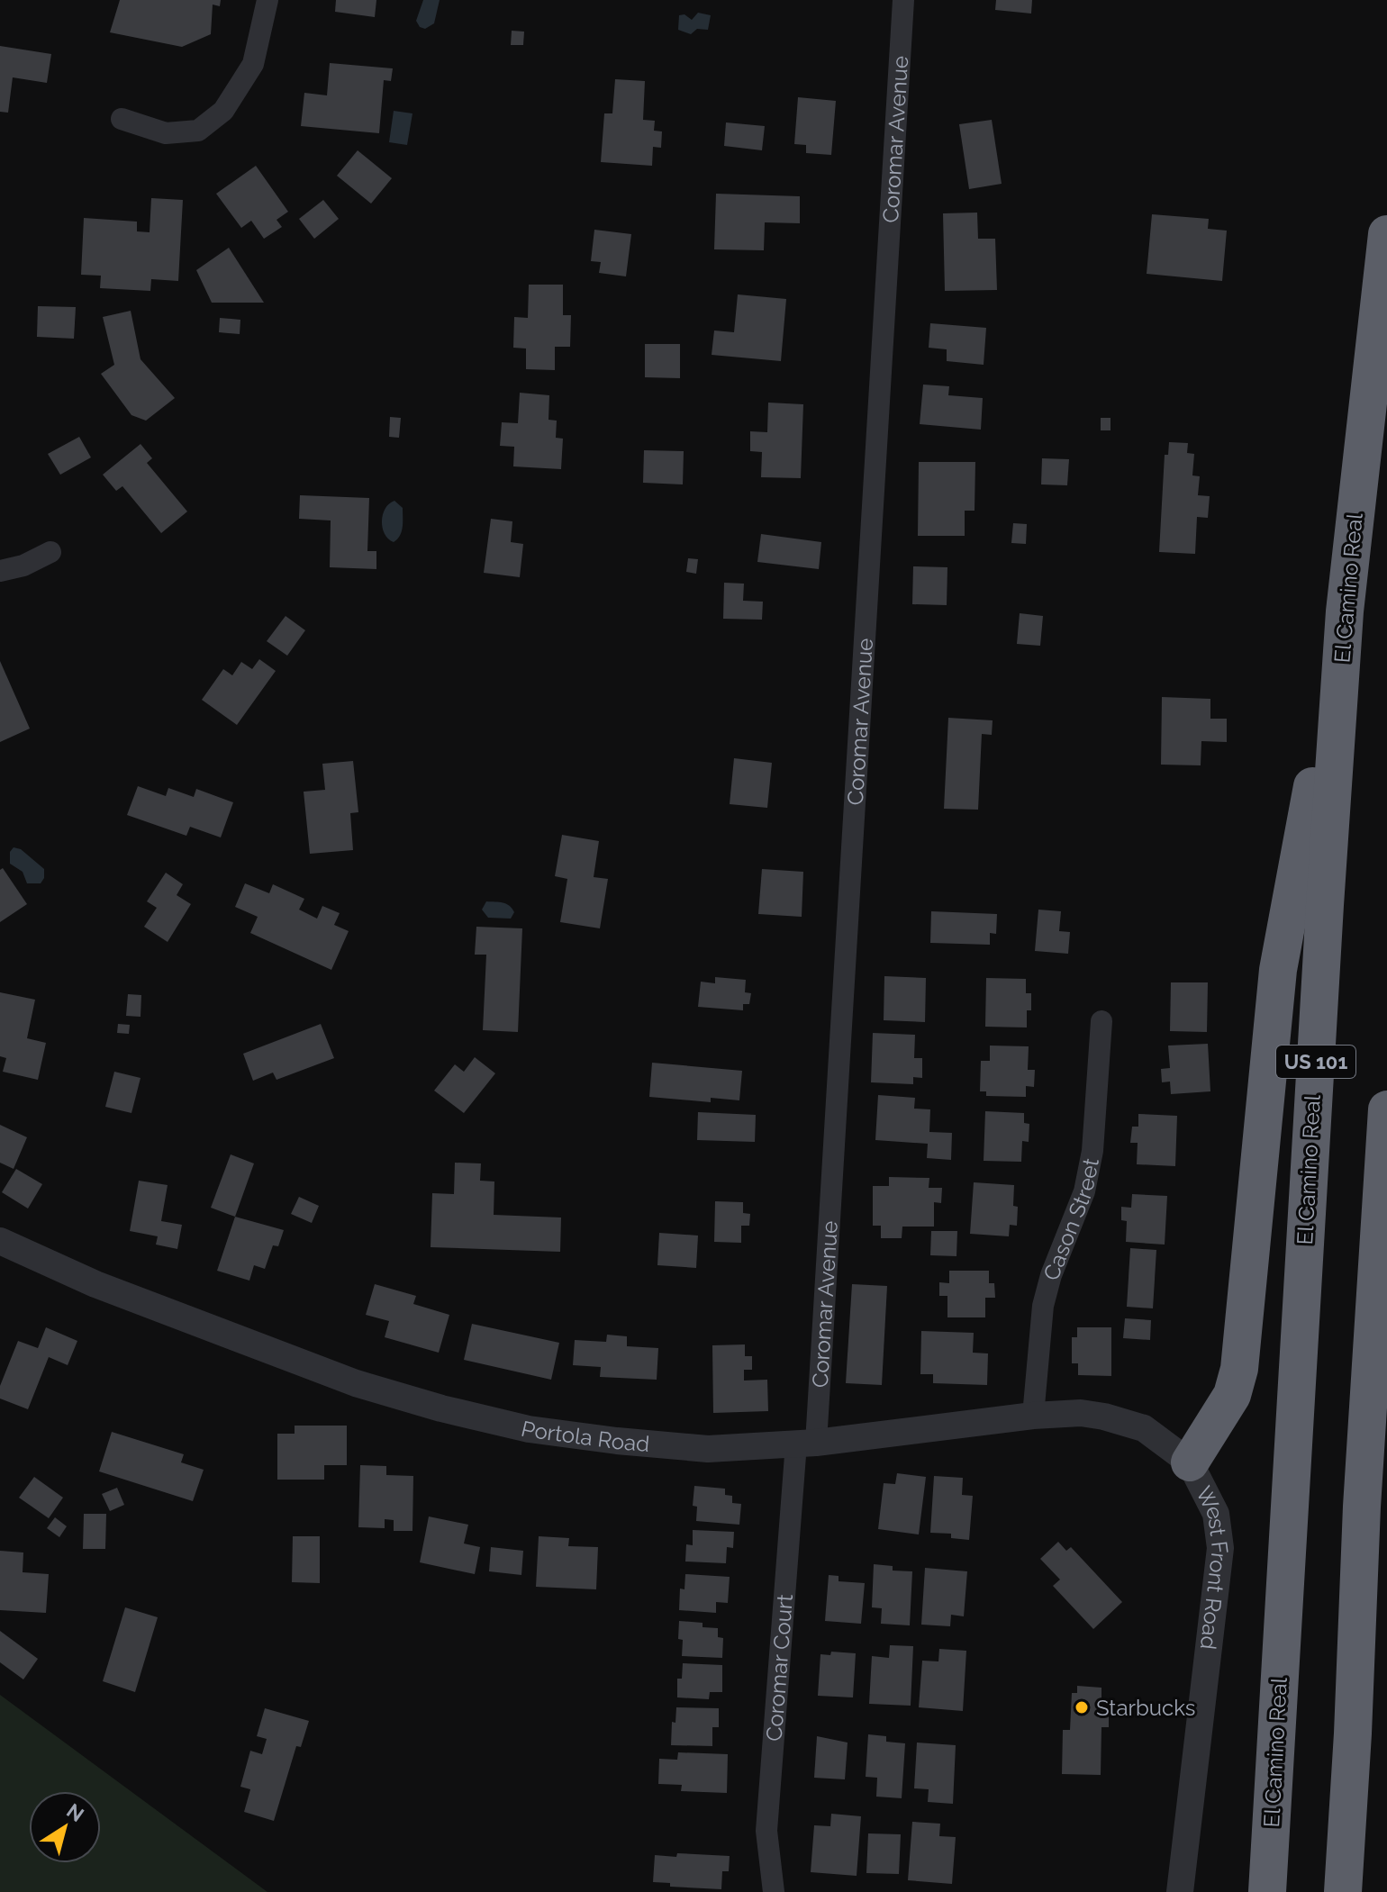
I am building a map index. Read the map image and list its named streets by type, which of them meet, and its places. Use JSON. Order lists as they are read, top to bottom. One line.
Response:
{"streets":{"highway":["El Camino Real","US 101"],"street":["Coromar Avenue","Cason Street","Portola Road","West Front Road","Coromar Court"]},"crossings":[["Coromar Avenue","Portola Road"],["Coromar Avenue","Coromar Court"],["Cason Street","Portola Road"],["Portola Road","West Front Road"],["Portola Road","Coromar Court"]],"places":["Starbucks"],"north":"top right"}
